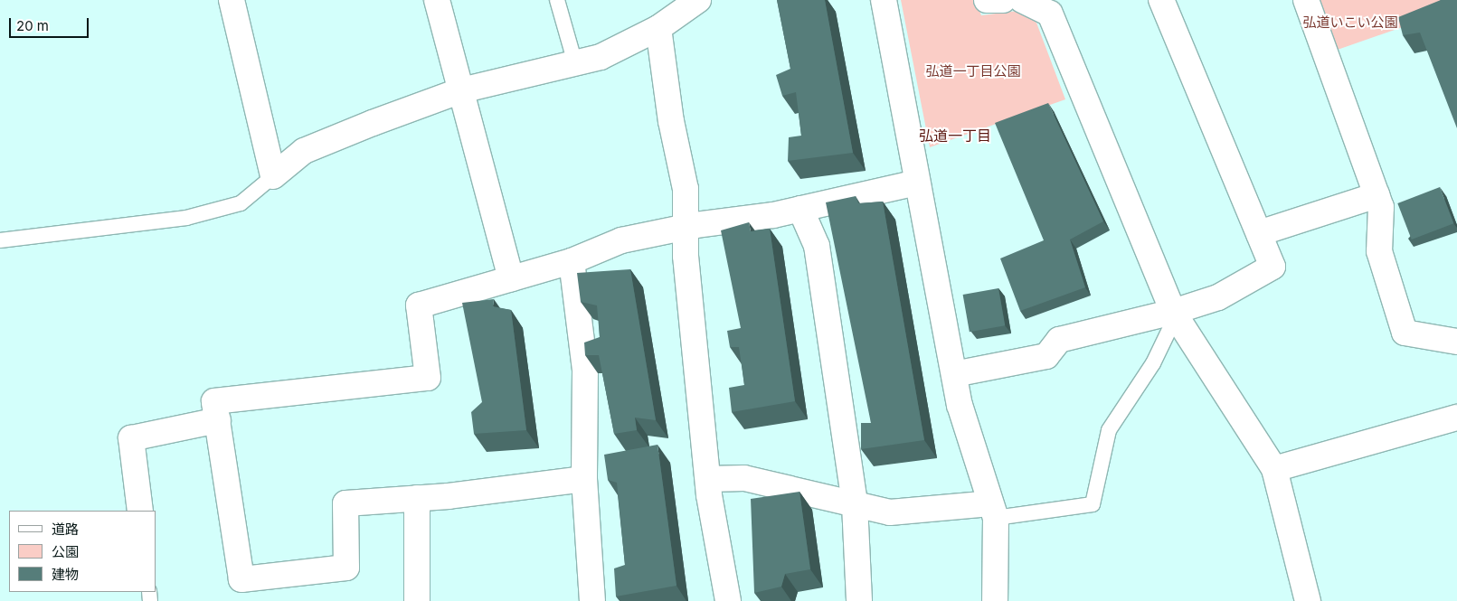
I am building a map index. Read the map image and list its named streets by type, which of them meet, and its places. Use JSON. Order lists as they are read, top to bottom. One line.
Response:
{"districts":["弘道一丁目"],"parks":["弘道いこい公園","弘道一丁目公園"],"legend":["道路","公園","建物"],"scale_bar":"20 m"}
